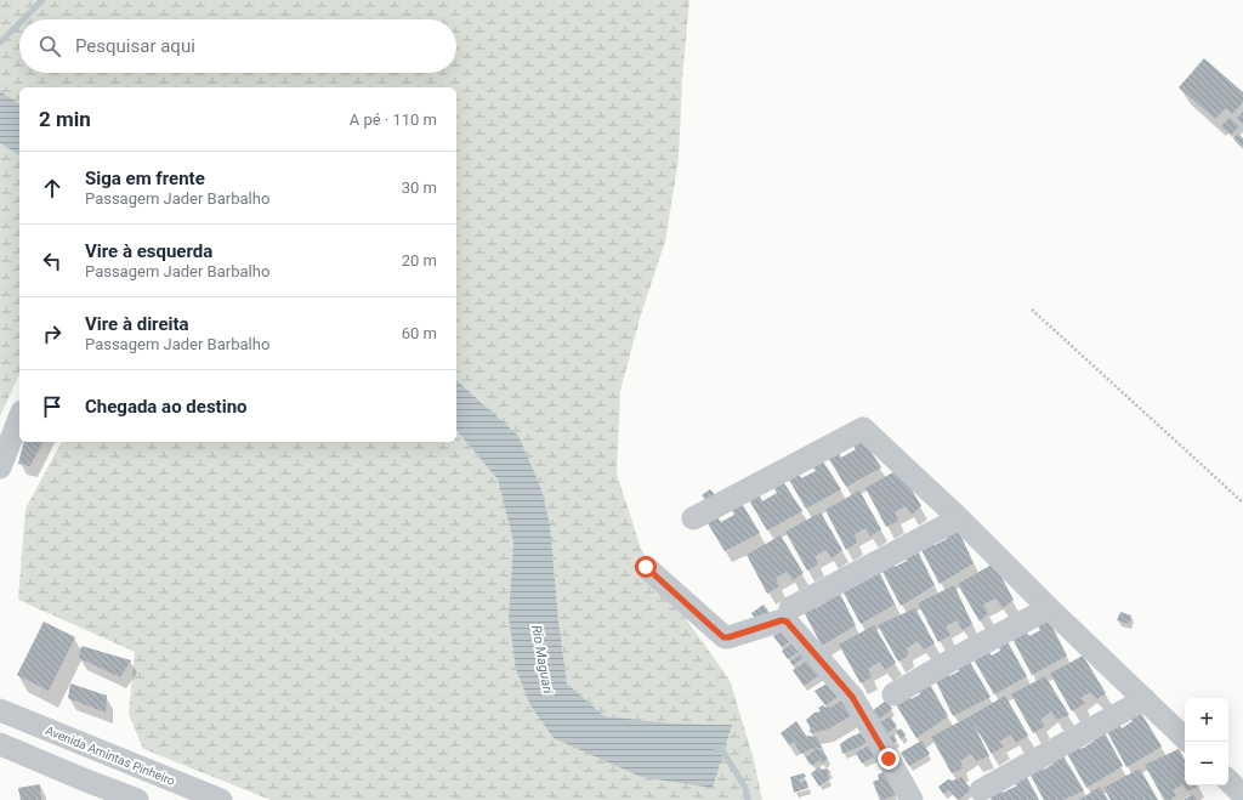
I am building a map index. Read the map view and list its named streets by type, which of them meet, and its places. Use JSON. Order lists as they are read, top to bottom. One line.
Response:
{"streets":{"street":["Avenida Amintas Pinheiro"]},"water":["Rio Maguari"],"page":{"search":"Pesquisar aqui","heading":["2 min","A pé · 110 m"],"list":[["Siga em frente","Passagem Jader Barbalho","30 m"],["Vire à esquerda","Passagem Jader Barbalho","20 m"],["Vire à direita","Passagem Jader Barbalho","60 m"],"Chegada ao destino"],"map_buttons":["+","−"]}}
